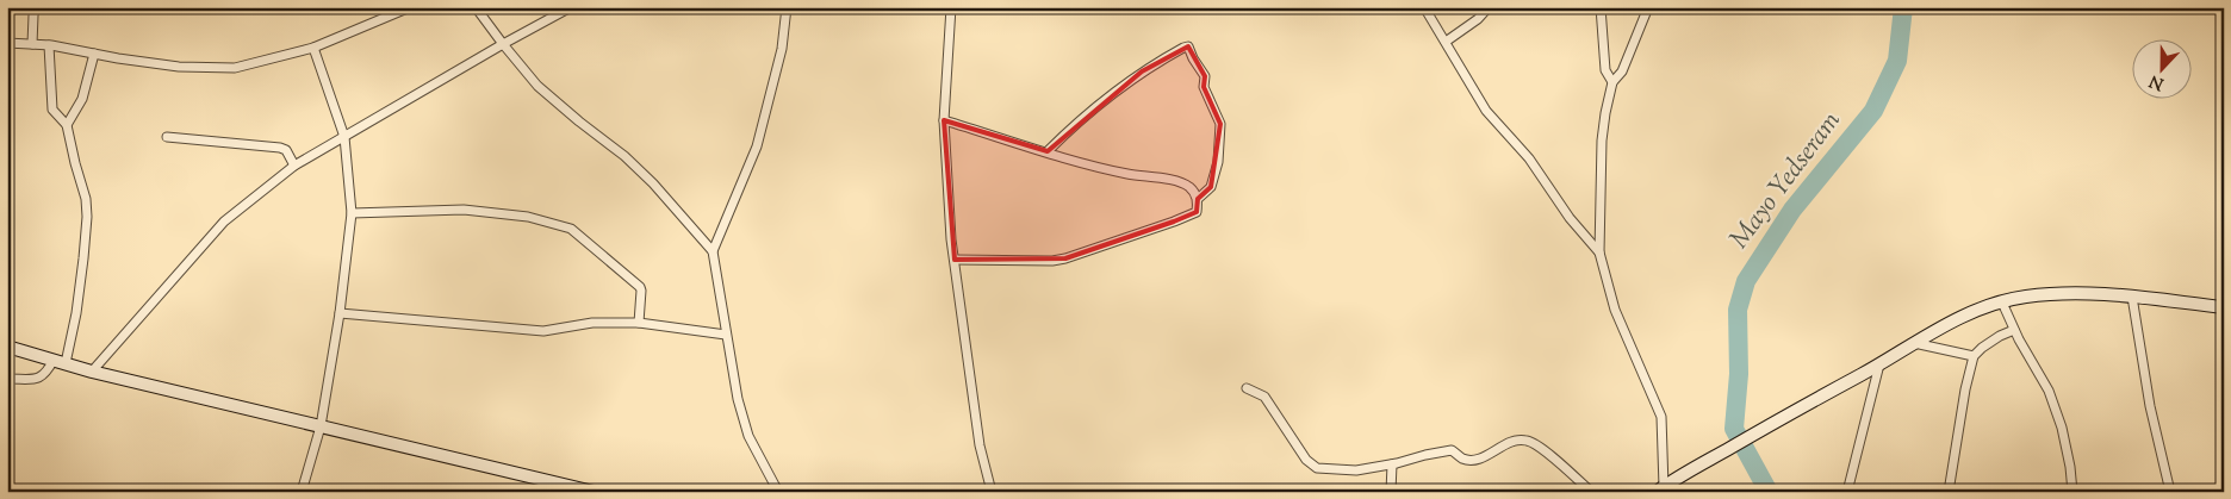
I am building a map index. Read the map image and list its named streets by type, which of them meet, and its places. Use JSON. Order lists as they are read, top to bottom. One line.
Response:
{"water":["Mayo Yedseram"],"north":"bottom"}
